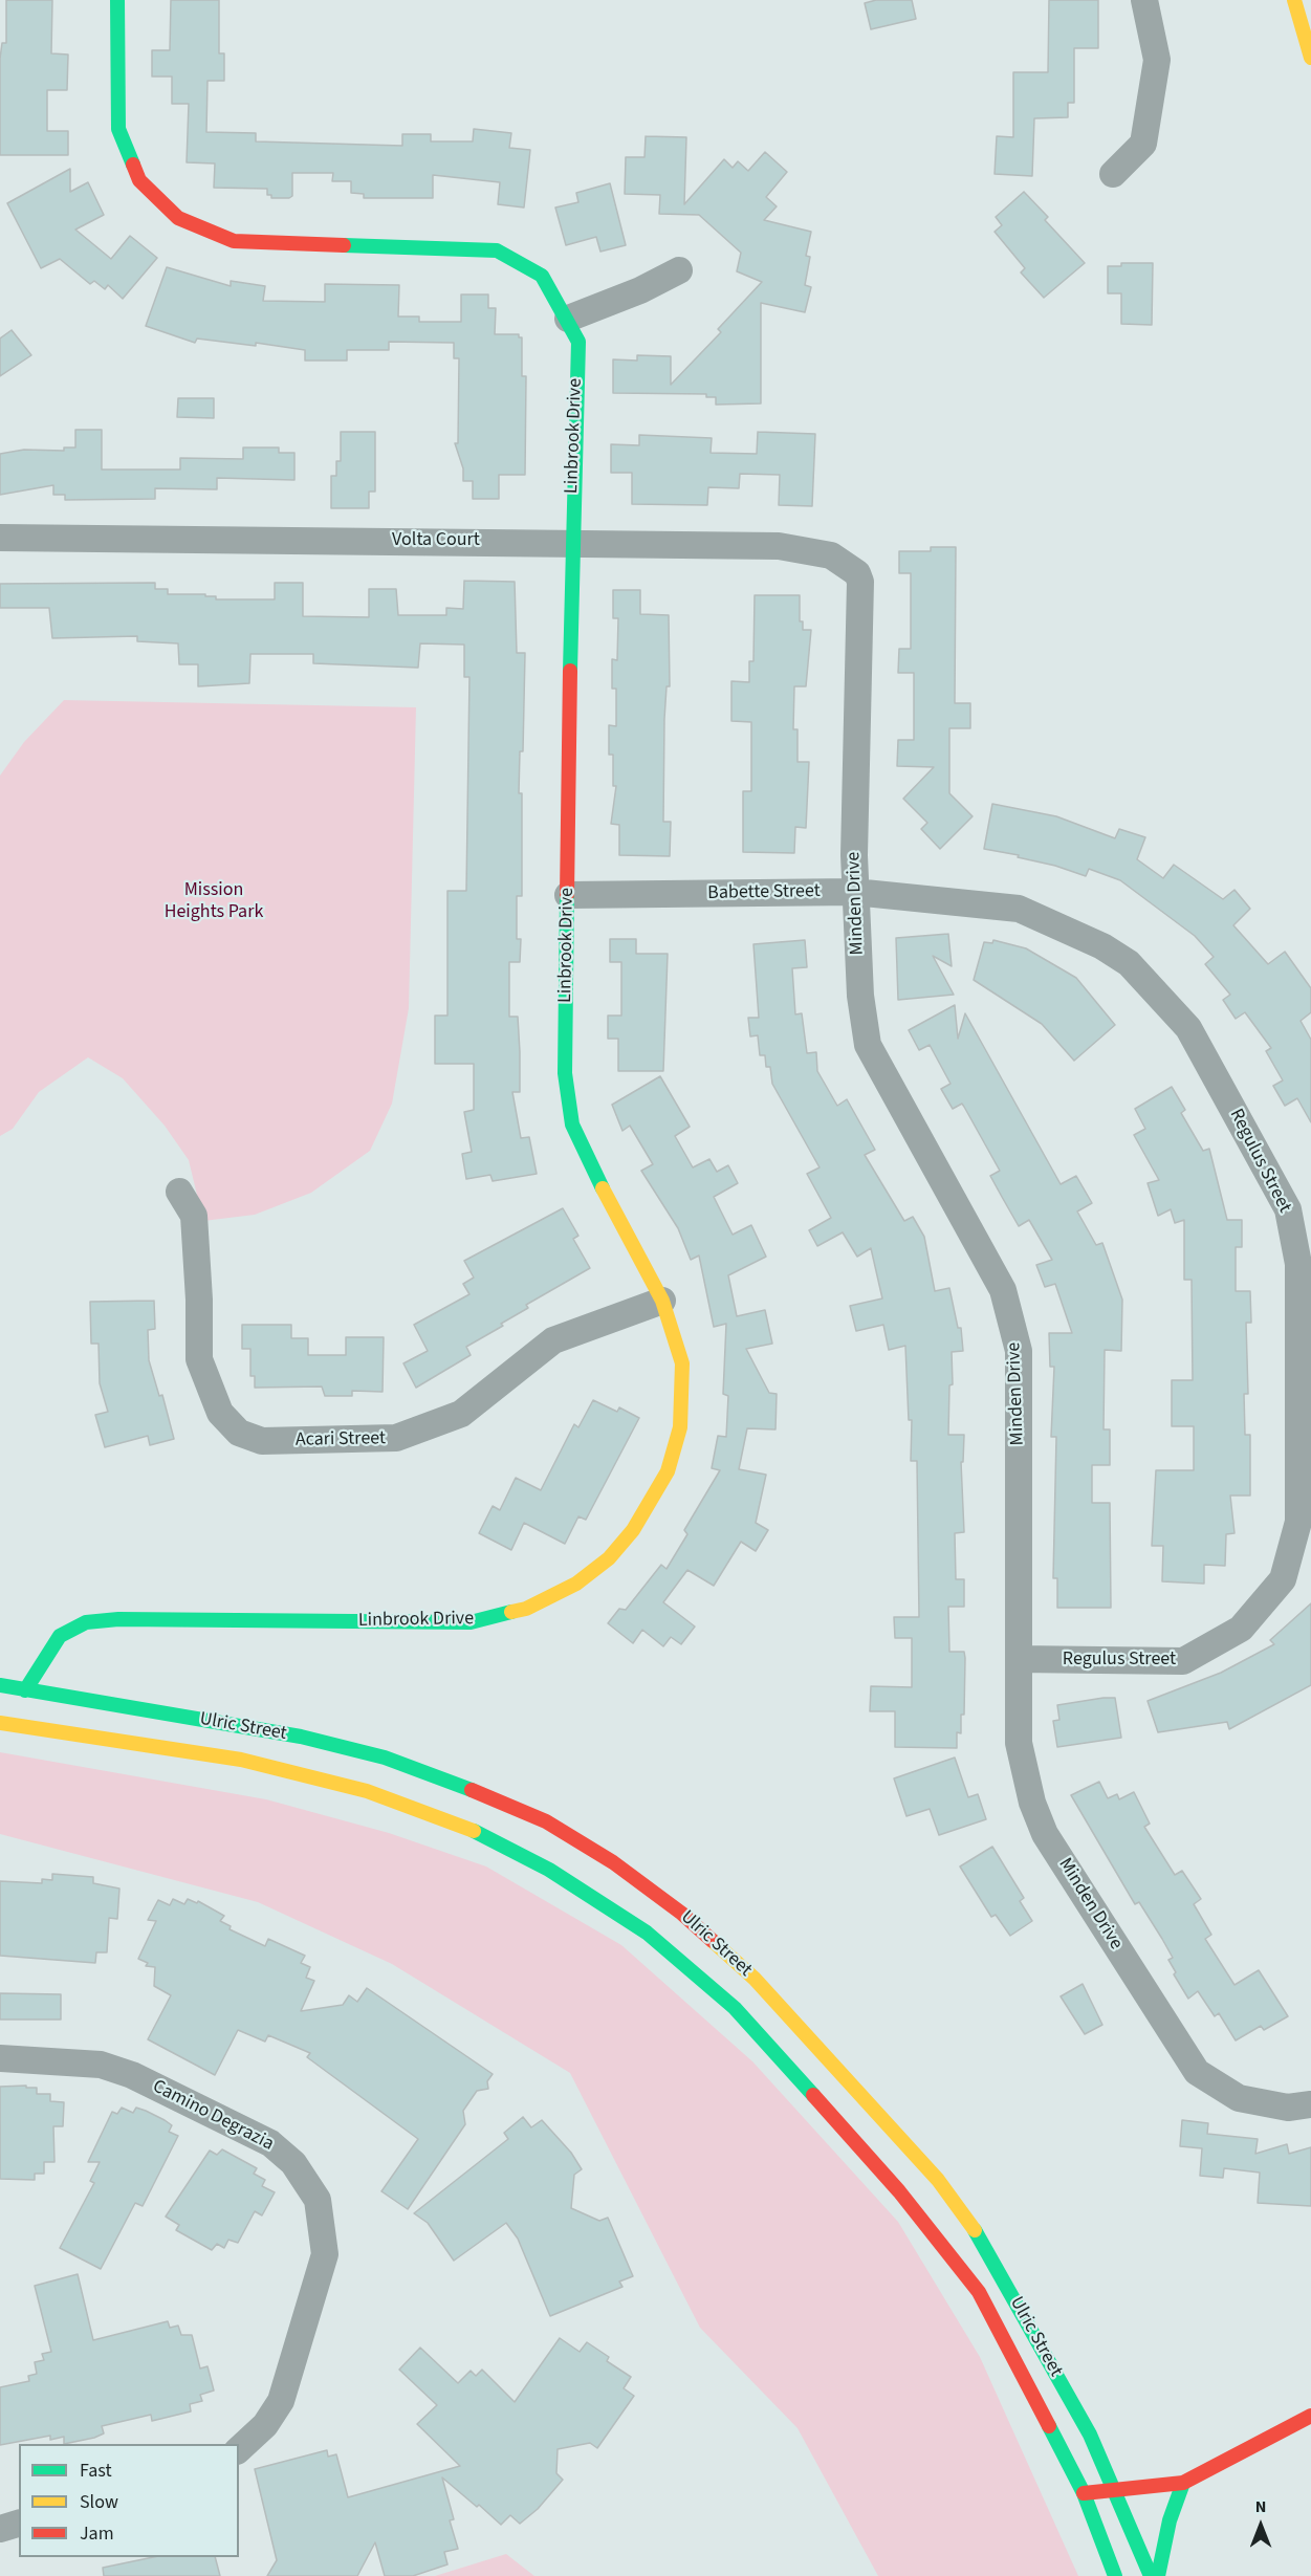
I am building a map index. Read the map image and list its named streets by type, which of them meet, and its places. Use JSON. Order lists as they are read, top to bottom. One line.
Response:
{"streets":{"main road":["Linbrook Drive","Ulric Street"],"street":["Volta Court","Babette Street","Minden Drive","Regulus Street","Acari Street","Camino Degrazia"]},"crossings":[["Linbrook Drive","Volta Court"],["Linbrook Drive","Babette Street"],["Linbrook Drive","Acari Street"],["Linbrook Drive","Ulric Street"],["Volta Court","Minden Drive"],["Babette Street","Minden Drive"],["Babette Street","Regulus Street"],["Minden Drive","Regulus Street"]],"parks":["Mission Heights Park"],"legend":["Fast","Slow","Jam"],"north":"top"}
